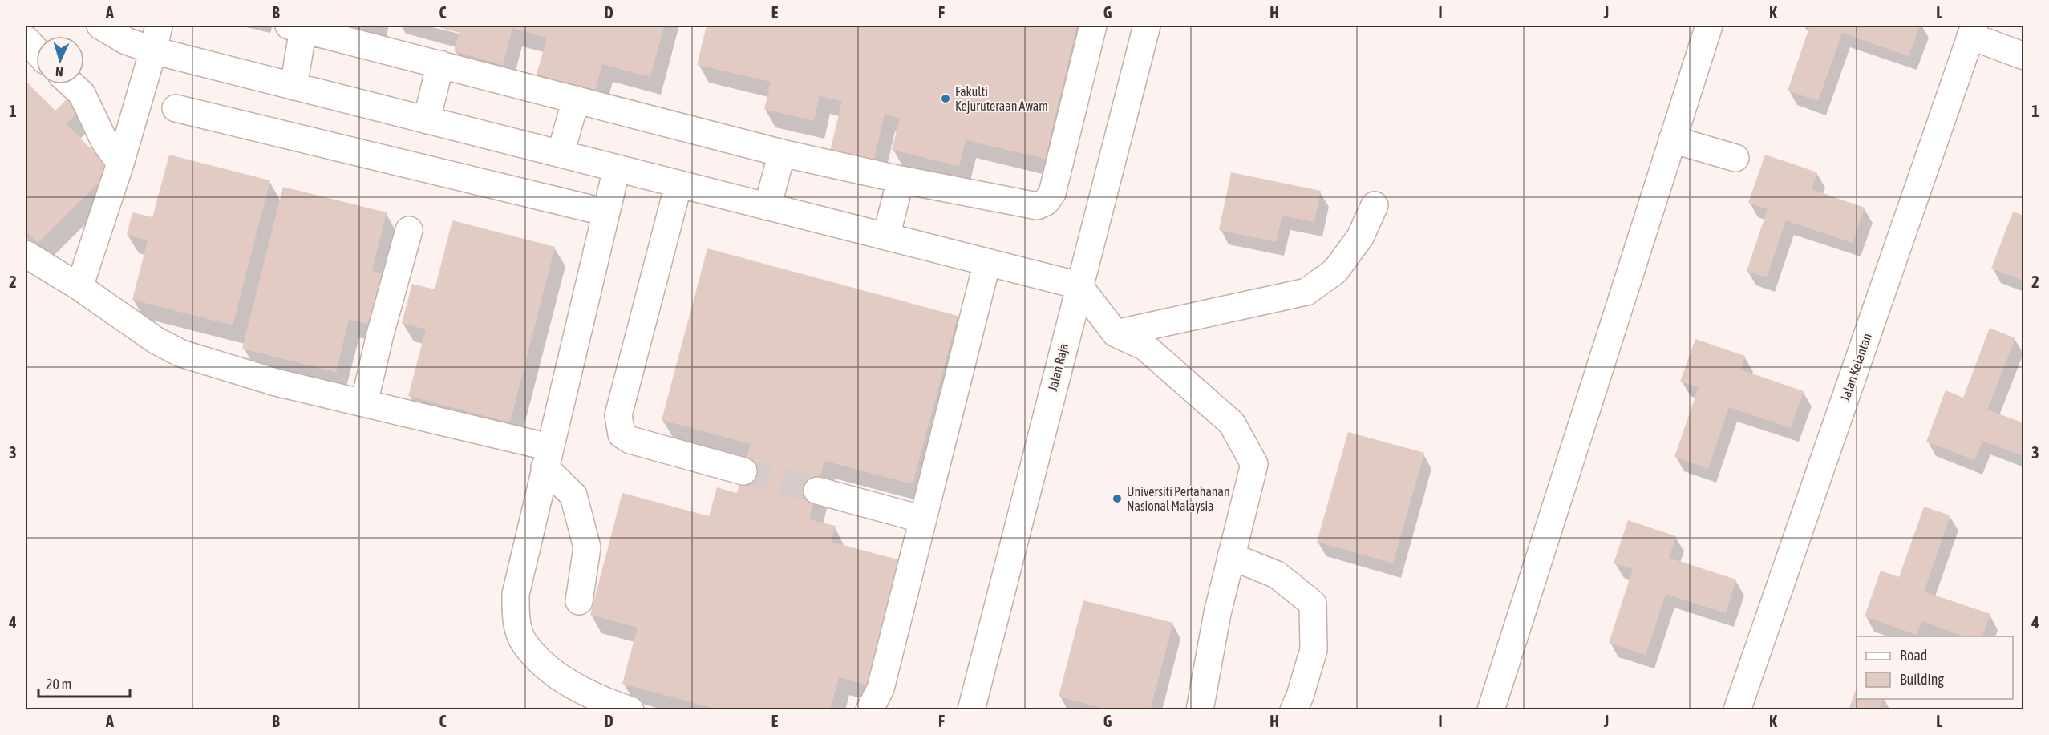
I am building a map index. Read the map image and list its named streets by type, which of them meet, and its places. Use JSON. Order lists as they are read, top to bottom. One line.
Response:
{"streets":{"street":["Jalan Raja","Jalan Kelantan"]},"places":["Fakulti Kejuruteraan Awam","Universiti Pertahanan Nasional Malaysia"],"legend":["Road","Building"],"scale_bar":"20 m","north":"bottom","grid":{"columns":["A","B","C","D","E","F","G","H","I","J","K","L"],"rows":["1","2","3","4"]}}
